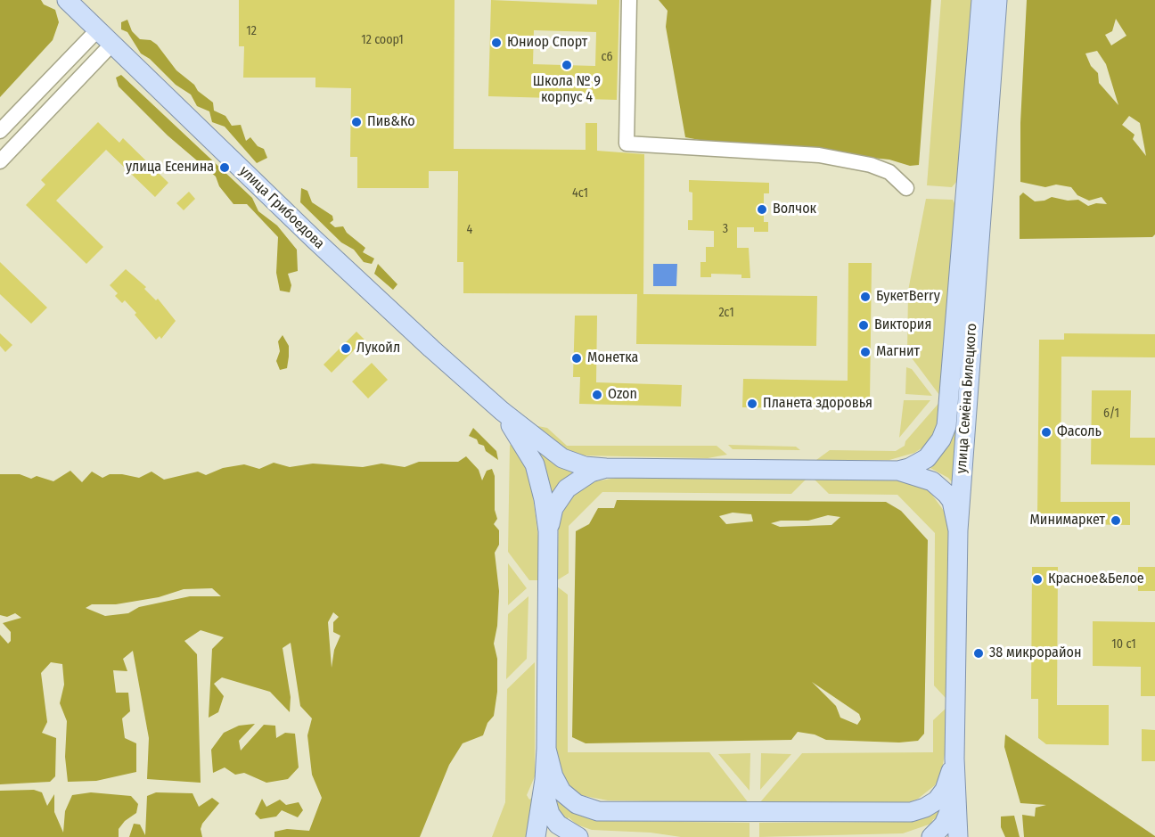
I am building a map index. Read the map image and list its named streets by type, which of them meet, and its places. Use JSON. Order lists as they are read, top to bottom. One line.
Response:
{"streets":{"main road":["улица Грибоедова","улица Семёна Билецкого"]},"places":["Юниор Спорт","Школа № 9 корпус 4","Пив&Ко","улица Есенина","Волчок","БукетBerry","Виктория","Лукойл","Магнит","Монетка","Ozon","Планета здоровья","Фасоль","Минимаркет","Красное&Белое","38 микрорайон"],"house_numbers":["12","12 соор1","с6","4с1","3","4","2с1","6/1","10 с1"]}
